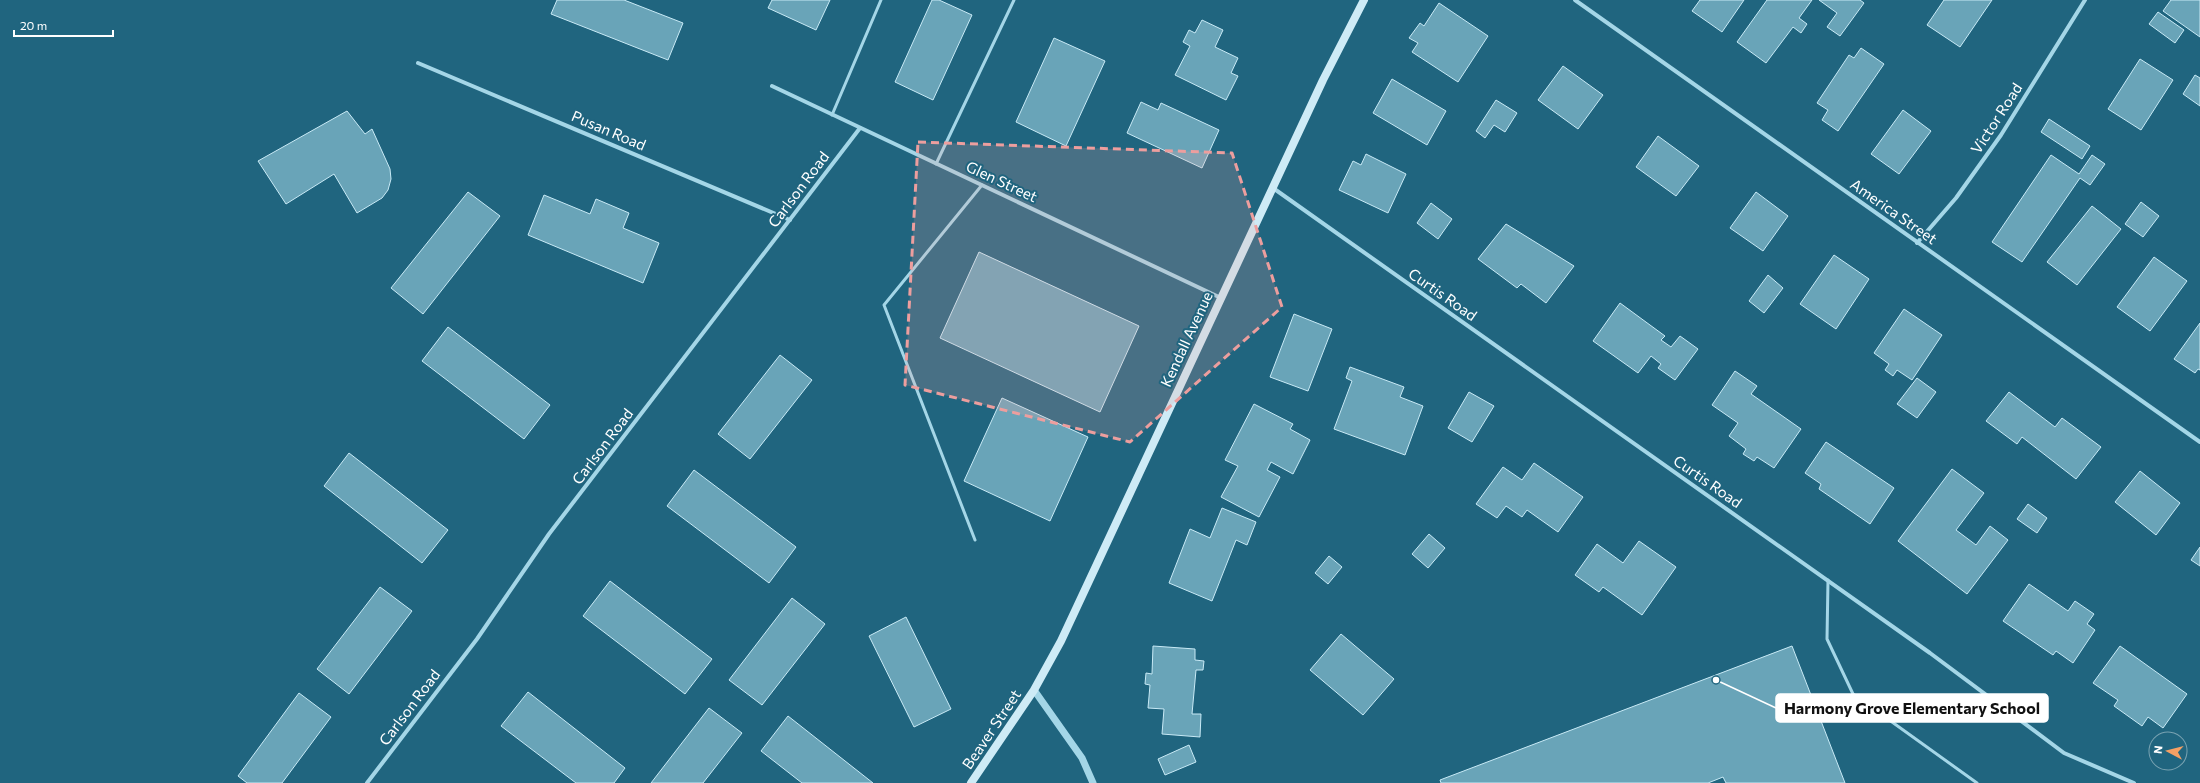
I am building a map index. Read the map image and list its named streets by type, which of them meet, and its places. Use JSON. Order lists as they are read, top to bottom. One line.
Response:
{"streets":{"main road":["Kendall Avenue","Beaver Street"],"street":["Victor Road","Pusan Road","Glen Street","Carlson Road","America Street","Curtis Road"]},"crossings":[["Victor Road","America Street"],["Pusan Road","Carlson Road"],["Glen Street","Carlson Road"],["Glen Street","Kendall Avenue"],["Curtis Road","Kendall Avenue"],["Kendall Avenue","Beaver Street"]],"places":["Harmony Grove Elementary School"],"scale_bar":"20 m","north":"left"}
